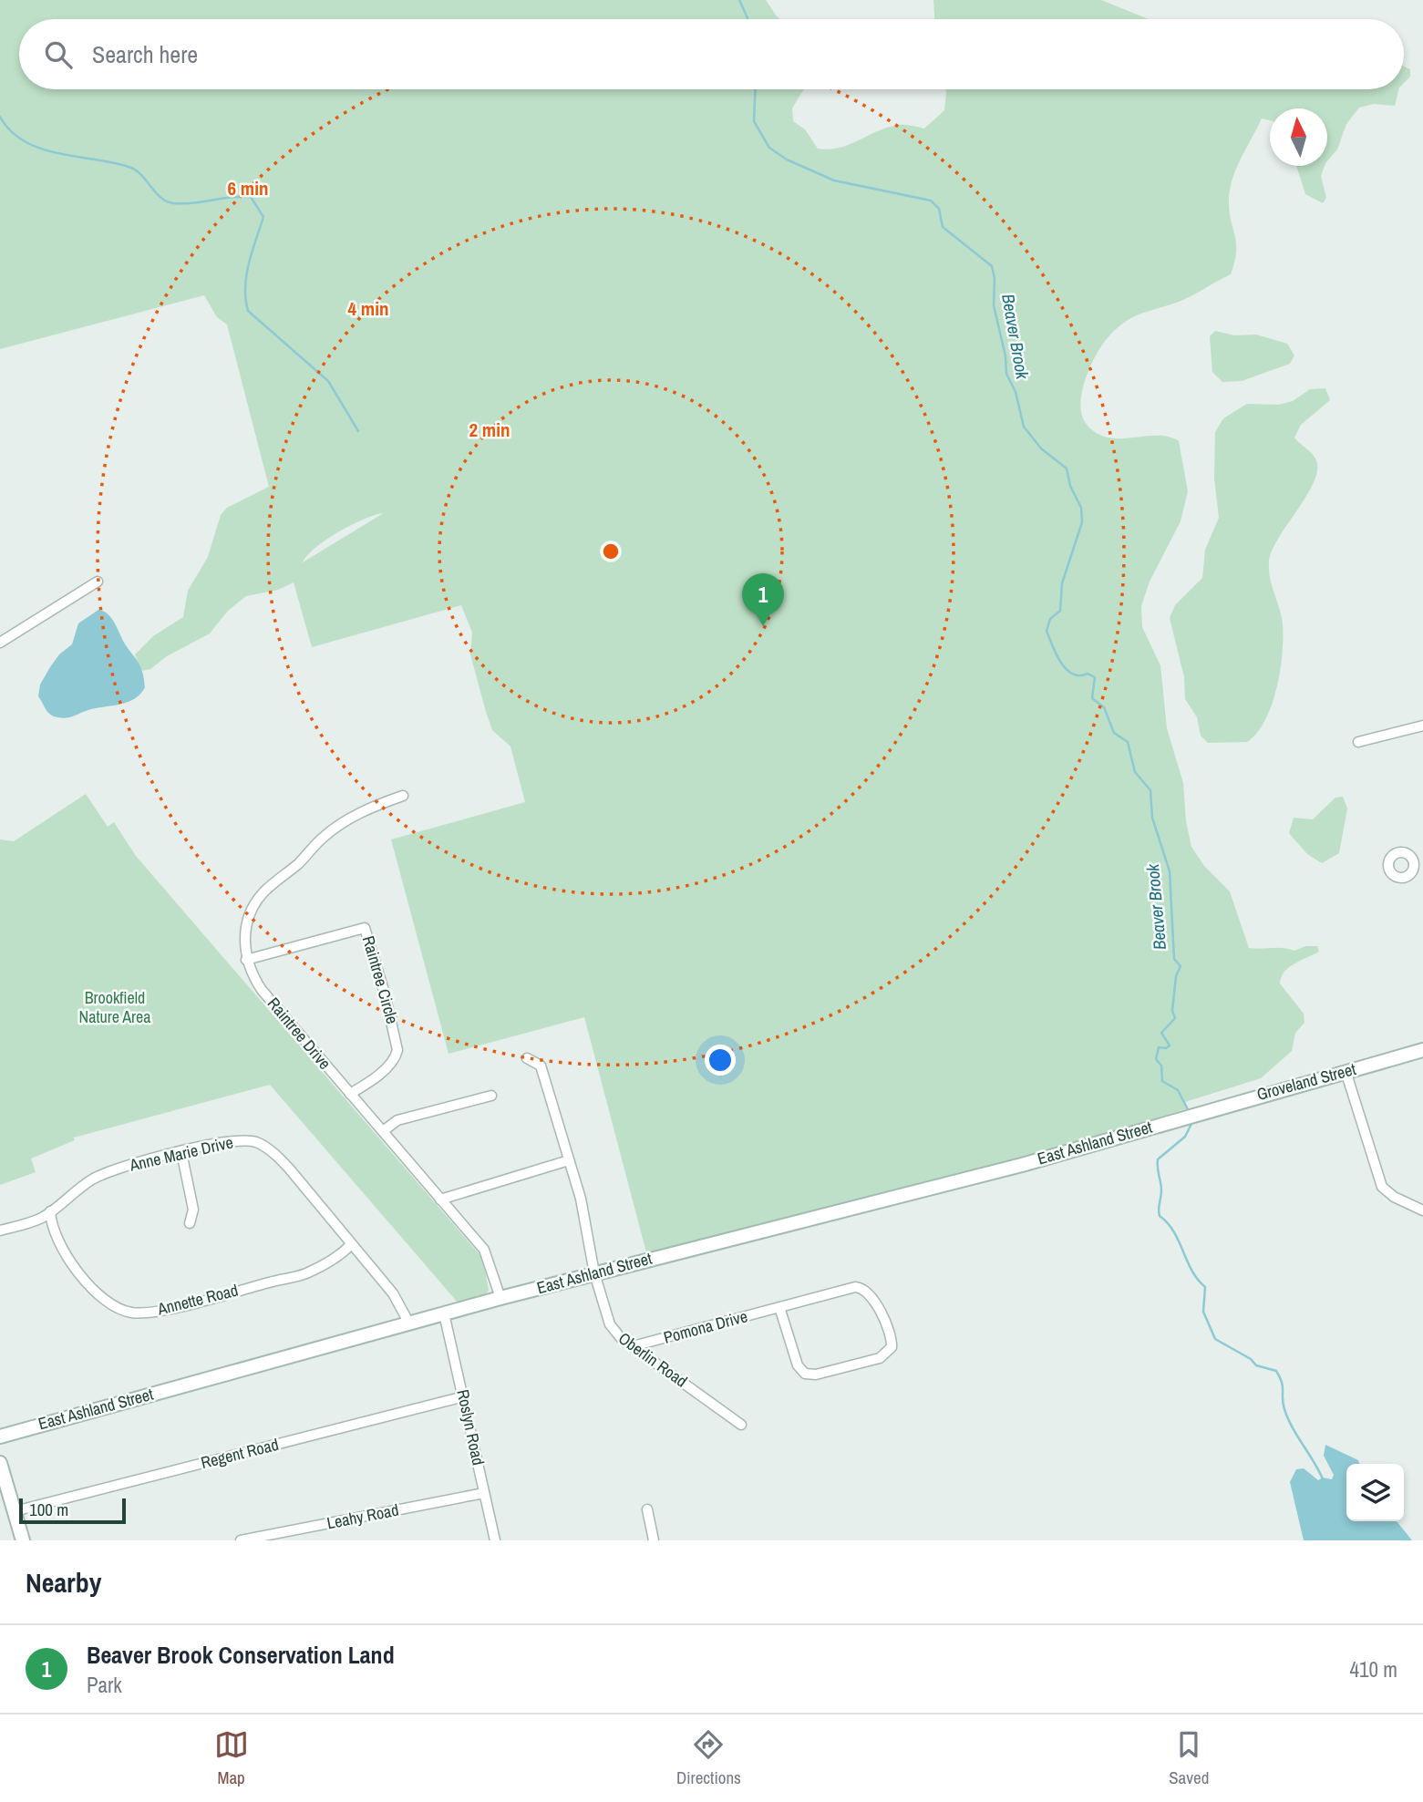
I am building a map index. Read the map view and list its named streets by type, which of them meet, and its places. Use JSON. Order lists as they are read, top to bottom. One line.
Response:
{"streets":{"main road":["Groveland Street","East Ashland Street"],"street":["Raintree Circle","Raintree Drive","Anne Marie Drive","Annette Road","Pomona Drive","Oberlin Road","Roslyn Road","Regent Road","Leahy Road"]},"crossings":[["Raintree Circle","Raintree Drive"],["Raintree Drive","East Ashland Street"],["Groveland Street","East Ashland Street"],["East Ashland Street","Anne Marie Drive"],["East Ashland Street","Oberlin Road"],["East Ashland Street","Roslyn Road"],["Anne Marie Drive","Annette Road"],["Pomona Drive","Oberlin Road"],["Roslyn Road","Regent Road"],["Roslyn Road","Leahy Road"]],"water":["Beaver Brook"],"parks":["Brookfield Nature Area"],"scale_bar":"100 m","north":"top","page":{"search":"Search here","pins":"1","scale":"100 m","heading":"Nearby","list":[{"mark":"1","name":"Beaver Brook Conservation Land","note":"Park","value":"410 m"}],"nav":["Map","Directions","Saved"]},"rings":["6 min","4 min","2 min"]}
